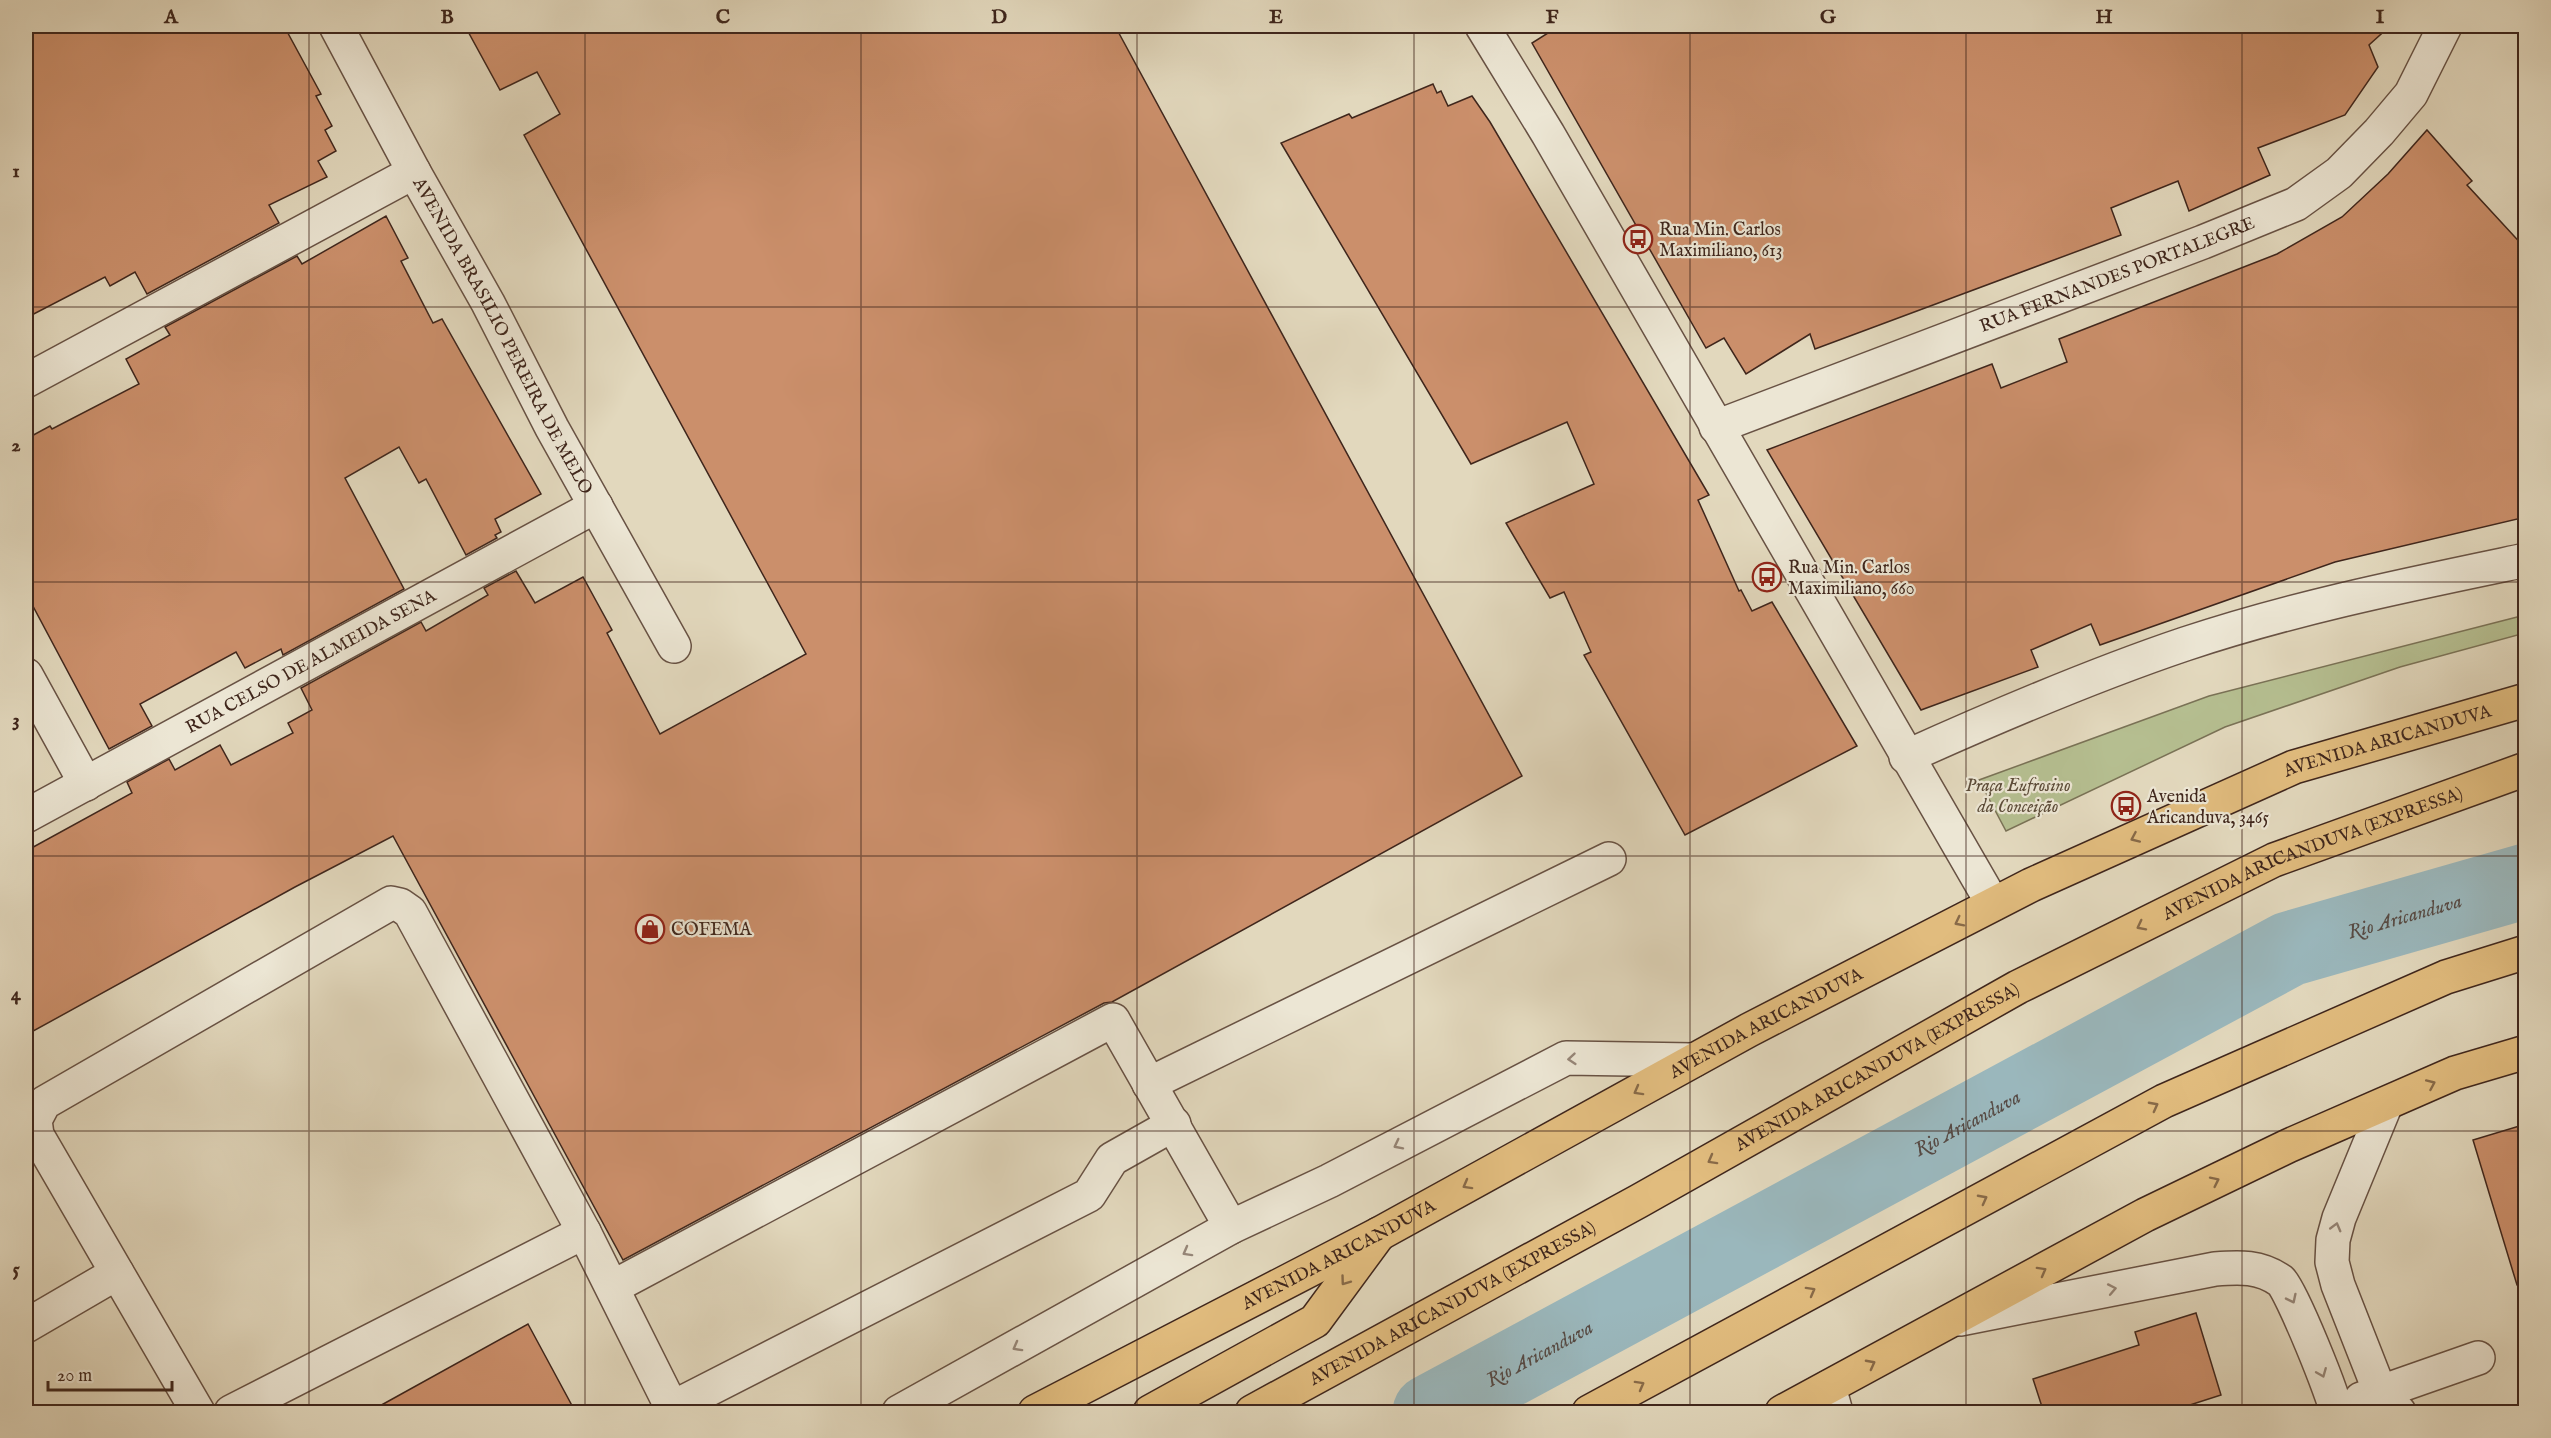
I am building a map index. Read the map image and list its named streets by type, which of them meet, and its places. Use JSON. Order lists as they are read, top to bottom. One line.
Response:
{"streets":{"main road":["AVENIDA ARICANDUVA","AVENIDA ARICANDUVA (EXPRESSA)"],"street":["RUA FERNANDES PORTALEGRE","AVENIDA BRASILIO PEREIRA DE MELO","RUA CELSO DE ALMEIDA SENA"]},"crossings":[["AVENIDA BRASILIO PEREIRA DE MELO","RUA CELSO DE ALMEIDA SENA"]],"water":["Rio Aricanduva"],"parks":["Praça Eufrosino da Conceição"],"places":{"bus stop":["Rua Min. Carlos Maximiliano, 613","Rua Min. Carlos Maximiliano, 660","Avenida Aricanduva, 3465"],"shop":["COFEMA"]},"scale_bar":"20 m","grid":{"columns":["A","B","C","D","E","F","G","H","I"],"rows":["1","2","3","4","5"]}}
